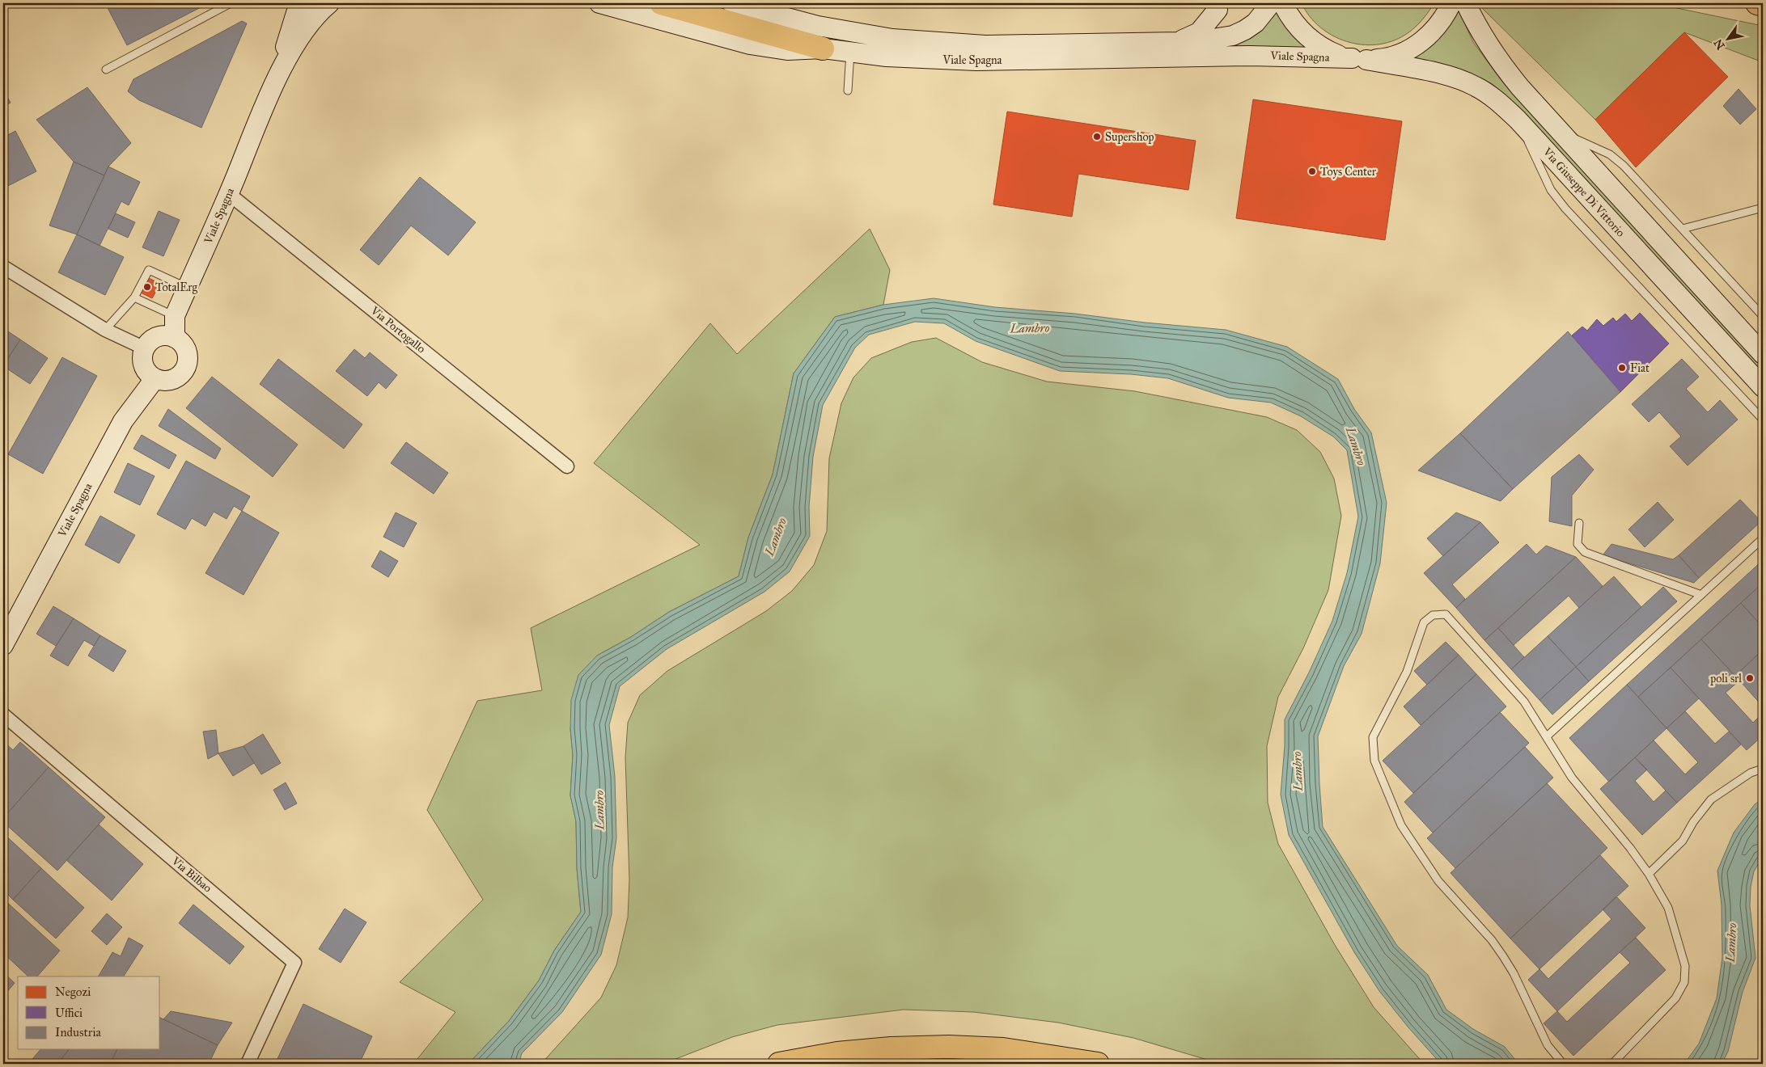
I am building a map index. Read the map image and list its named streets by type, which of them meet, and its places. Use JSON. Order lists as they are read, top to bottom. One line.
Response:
{"streets":{"street":["Viale Spagna","Via Giuseppe Di Vittorio","Via Portogallo","Via Bilbao"]},"crossings":[["Viale Spagna","Via Giuseppe Di Vittorio"],["Viale Spagna","Via Portogallo"]],"water":["Lambro"],"places":["Supershop","Toys Center","TotalErg","Fiat","poli srl"],"legend":["Negozi","Uffici","Industria"],"north":"bottom left"}
